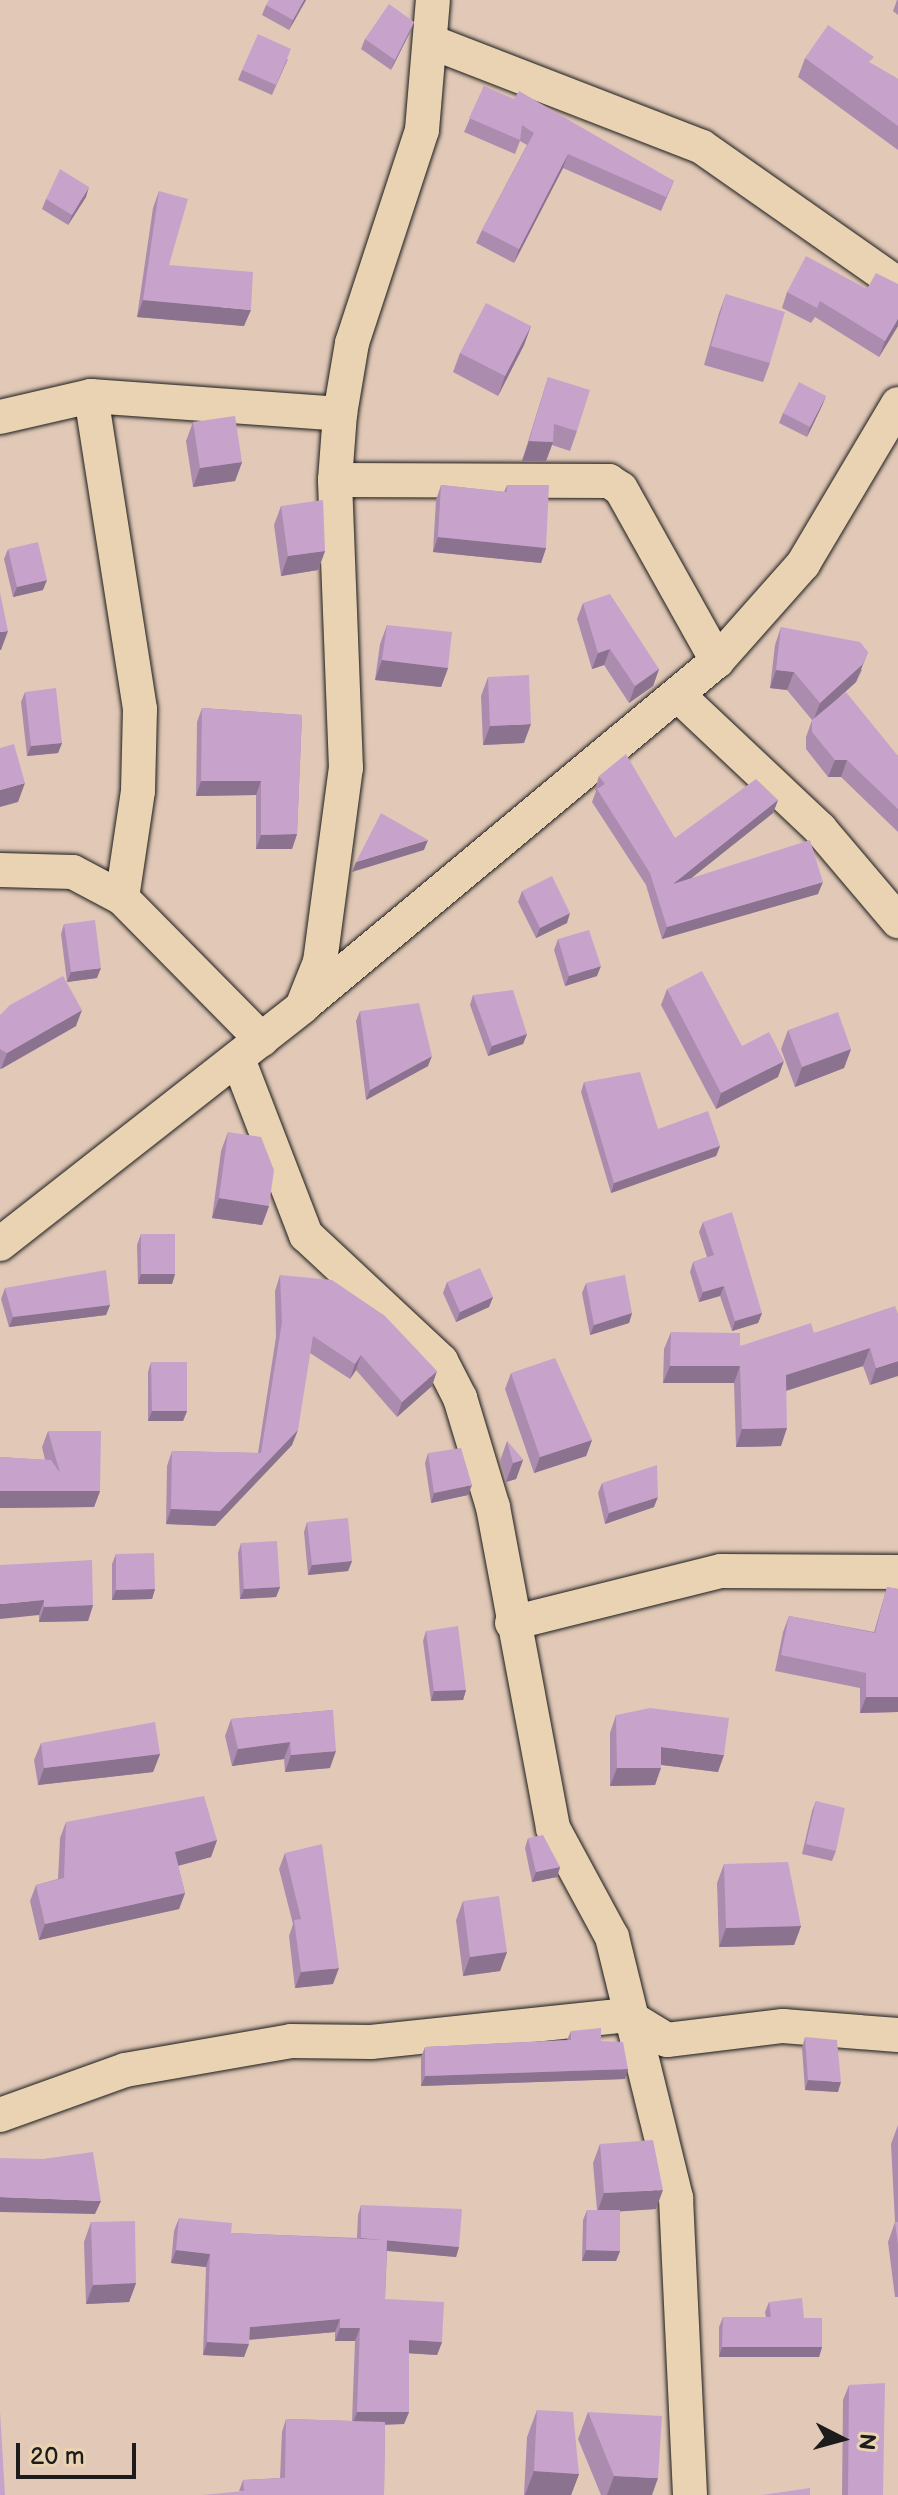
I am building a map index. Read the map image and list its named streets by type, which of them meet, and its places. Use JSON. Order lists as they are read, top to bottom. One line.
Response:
{"scale_bar":"20 m","north":"right"}
